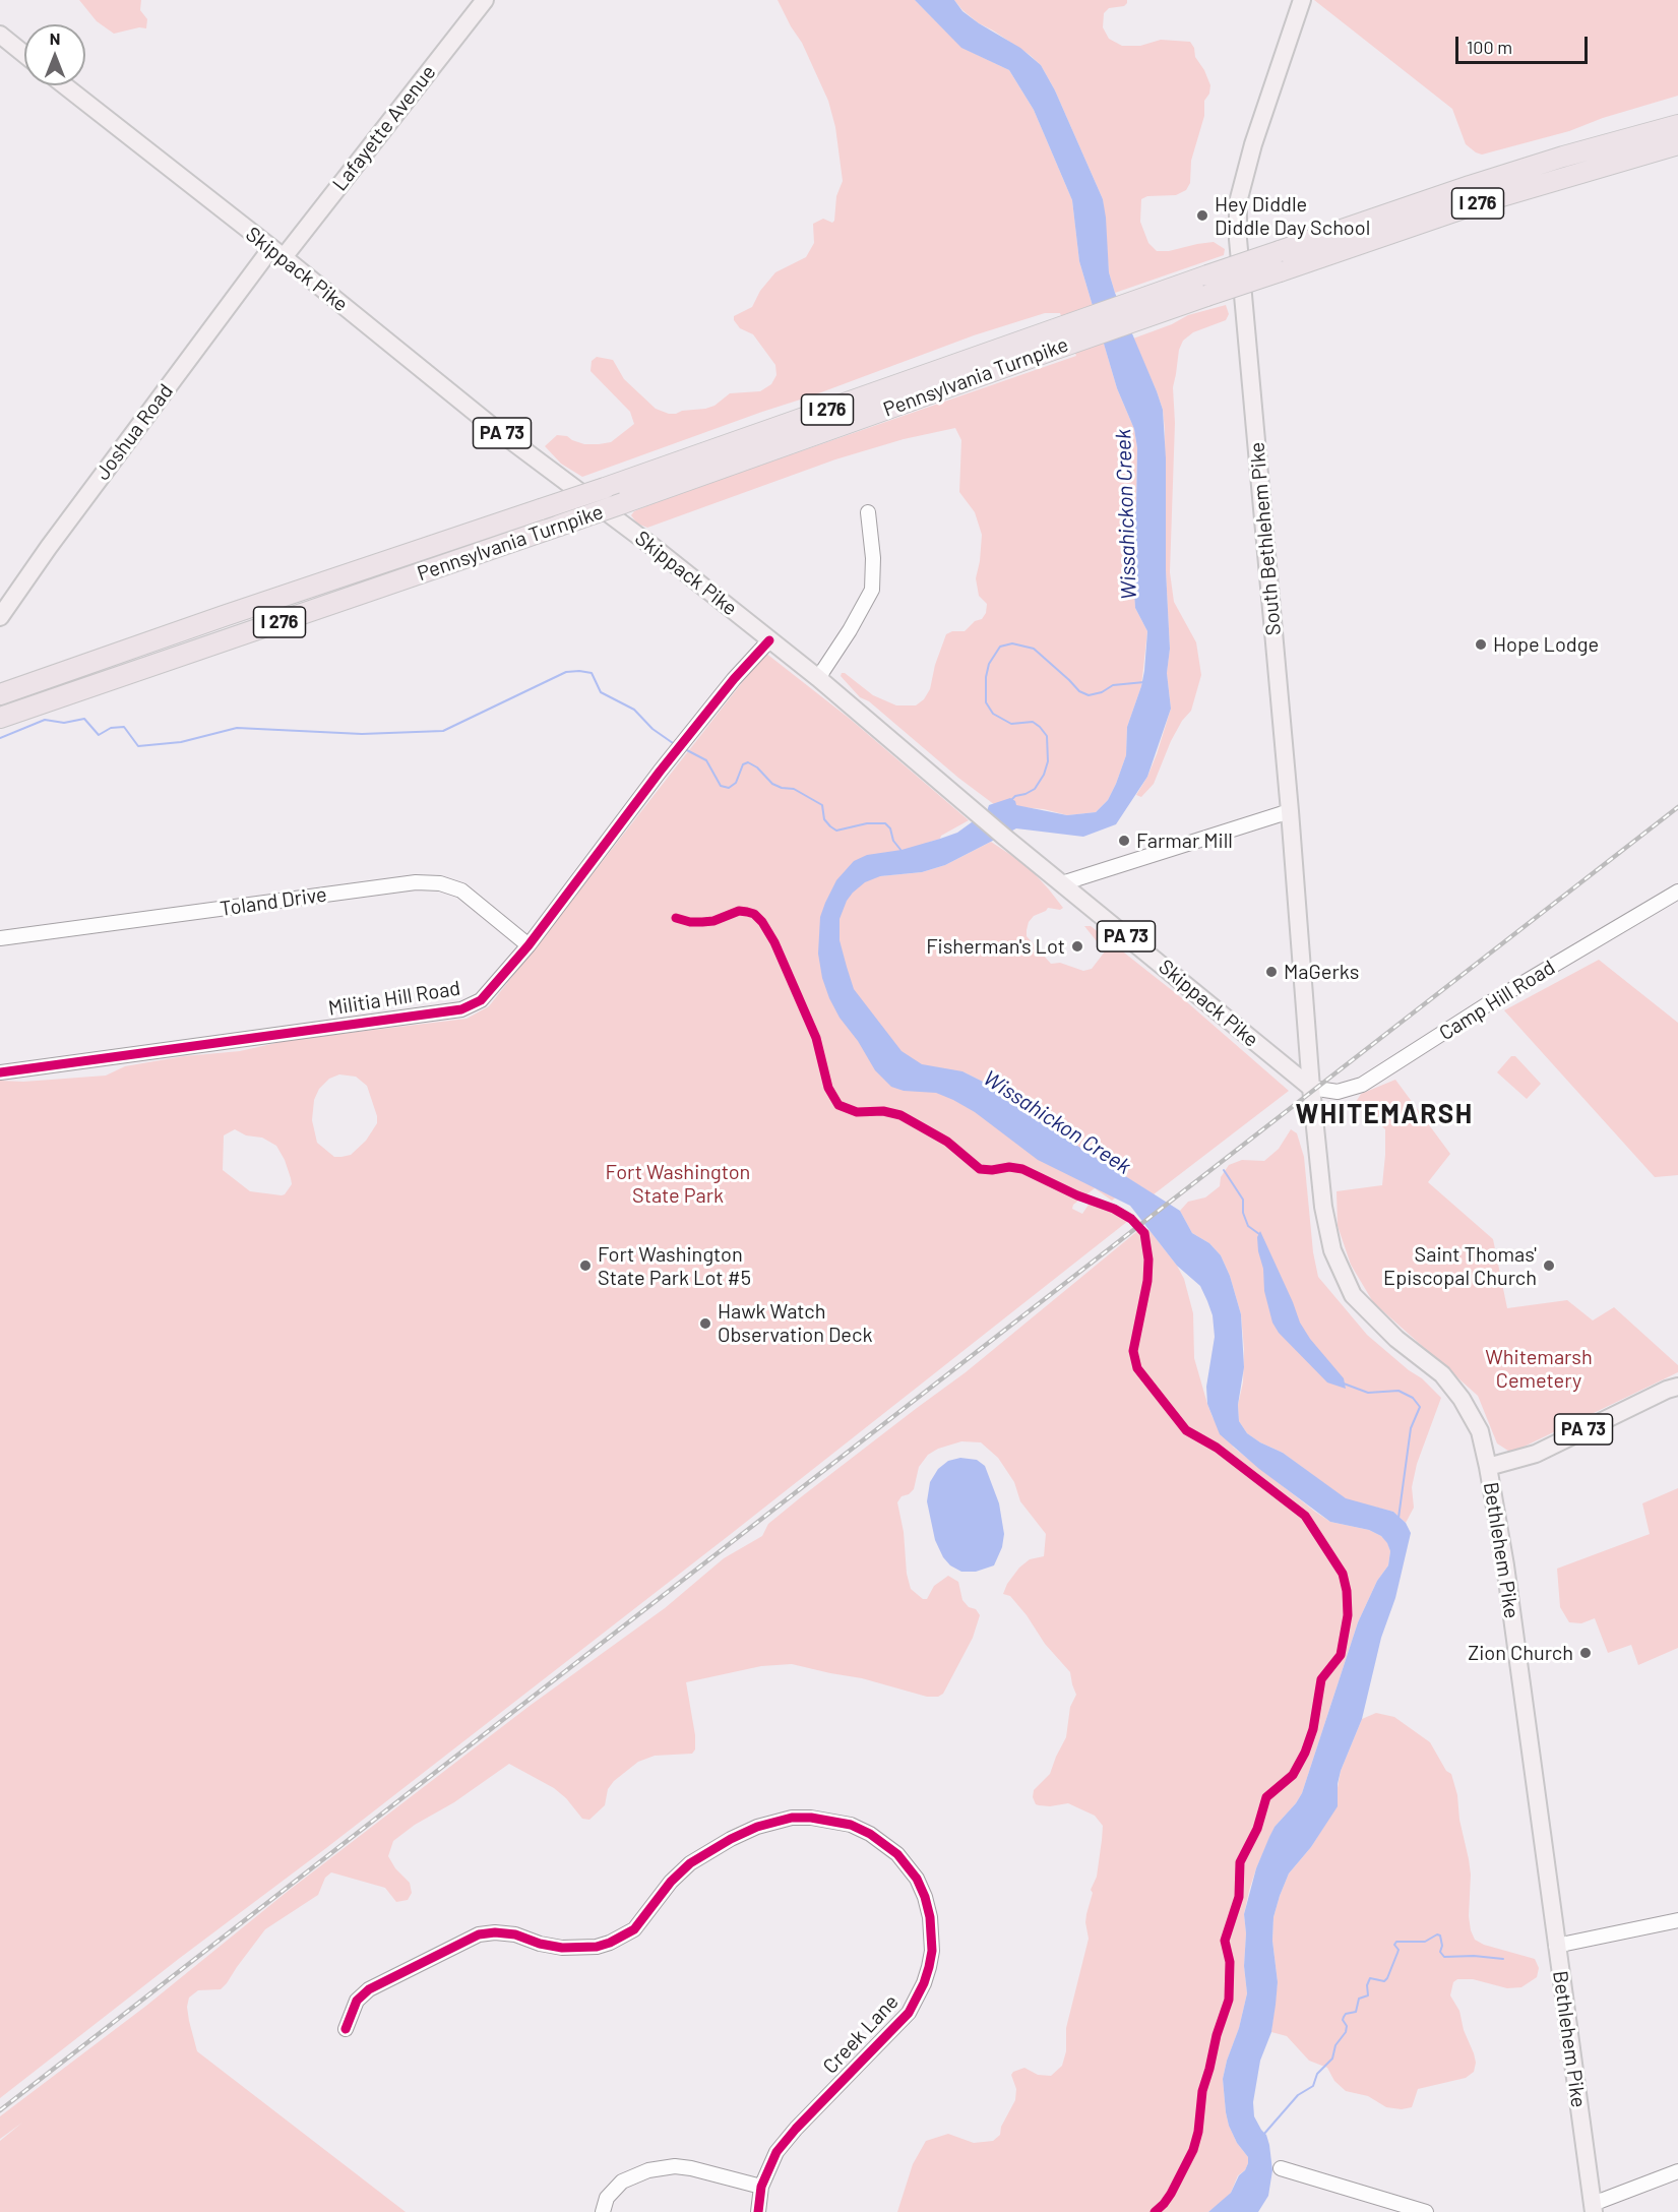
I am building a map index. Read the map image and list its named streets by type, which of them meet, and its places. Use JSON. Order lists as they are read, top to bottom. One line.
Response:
{"streets":{"highway":["I 276","Pennsylvania Turnpike"],"main road":["Lafayette Avenue","Skippack Pike","Joshua Road","PA 73","South Bethlehem Pike","Bethlehem Pike"],"street":["Toland Drive","Militia Hill Road","Camp Hill Road","Creek Lane"]},"crossings":[["Lafayette Avenue","Skippack Pike"],["Lafayette Avenue","Joshua Road"],["Skippack Pike","Joshua Road"],["Skippack Pike","South Bethlehem Pike"],["Skippack Pike","Militia Hill Road"],["Skippack Pike","Camp Hill Road"],["Skippack Pike","Bethlehem Pike"],["PA 73","Bethlehem Pike"],["South Bethlehem Pike","Camp Hill Road"],["South Bethlehem Pike","Bethlehem Pike"],["Toland Drive","Militia Hill Road"],["Camp Hill Road","Bethlehem Pike"]],"districts":["WHITEMARSH"],"water":["Wissahickon Creek"],"parks":["Fort Washington State Park","Whitemarsh Cemetery"],"places":["Hey Diddle Diddle Day School","Hope Lodge","Farmar Mill","Fisherman's Lot","MaGerks","Fort Washington State Park Lot #5","Saint Thomas' Episcopal Church","Hawk Watch Observation Deck","Zion Church"],"scale_bar":"100 m","north":"top"}
